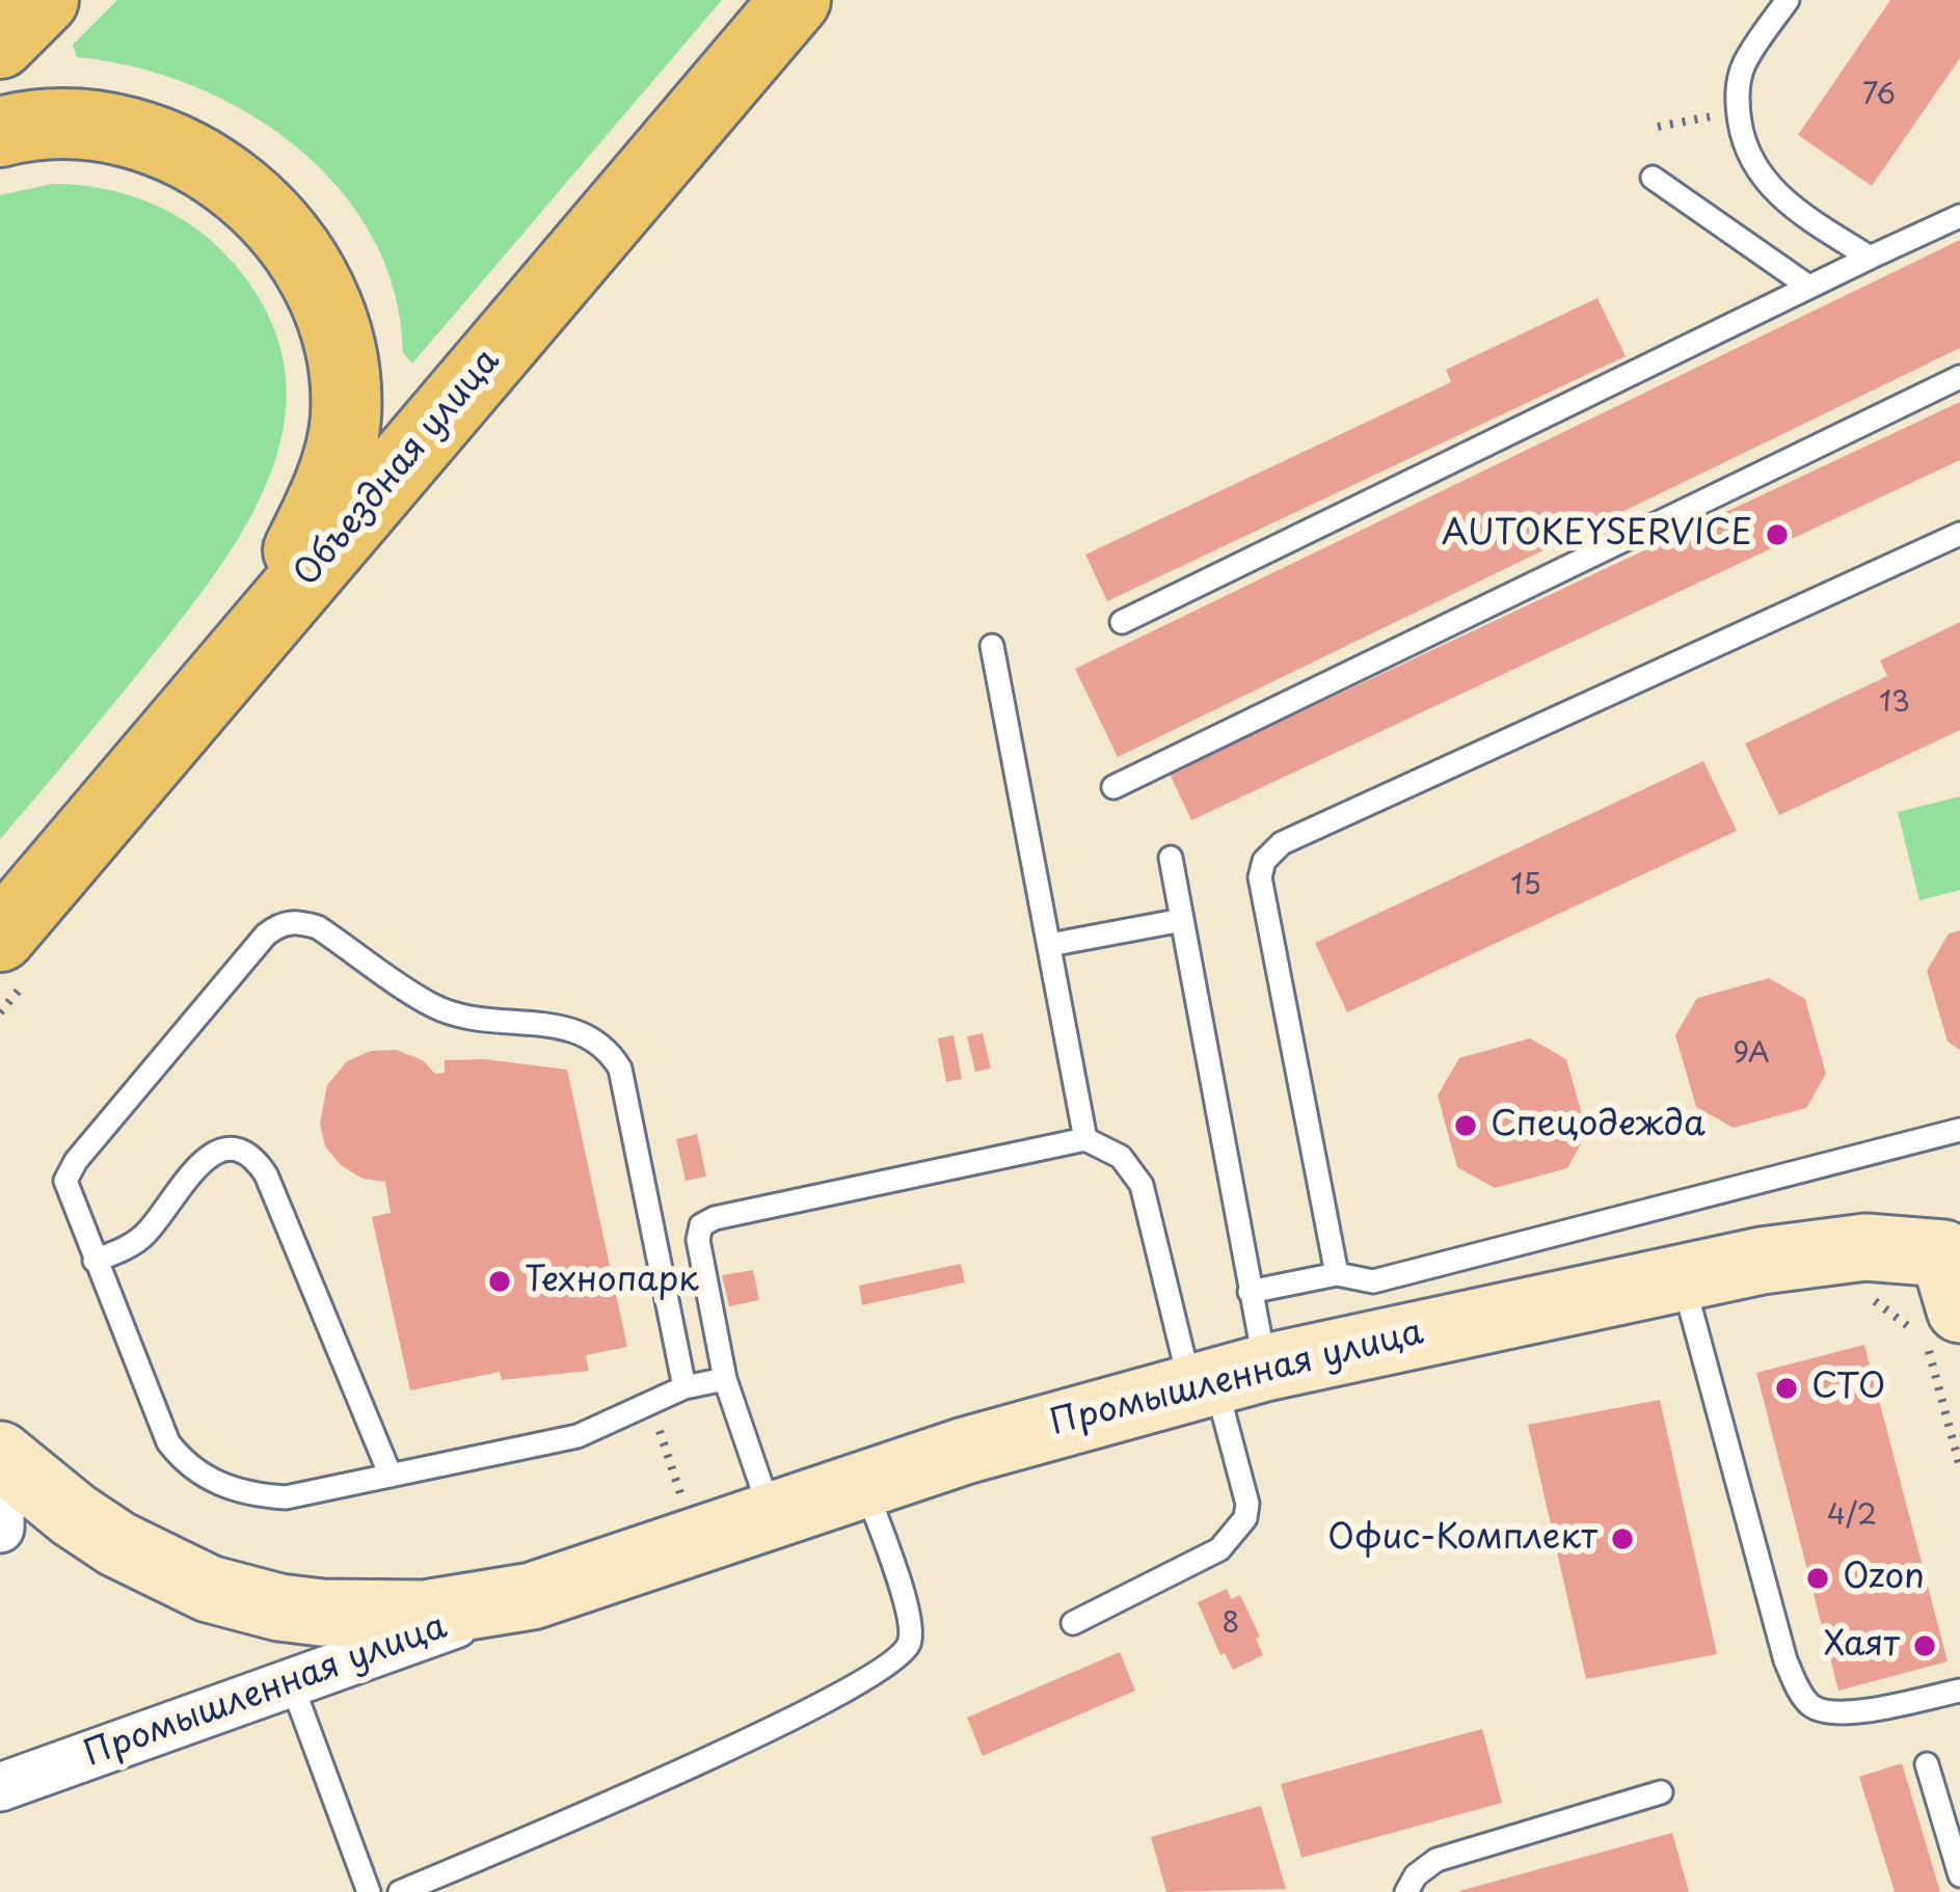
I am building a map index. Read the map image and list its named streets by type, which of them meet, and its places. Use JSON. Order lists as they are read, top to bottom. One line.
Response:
{"streets":{"highway":["Объездная улица"],"main road":["Промышленная улица"]},"places":["AUTOKEYSERVICE","Спецодежда","Технопарк","СТО","Офис-Комплект","Ozon","Хаят"],"house_numbers":["76","13","15","9А","4/2","8"]}
